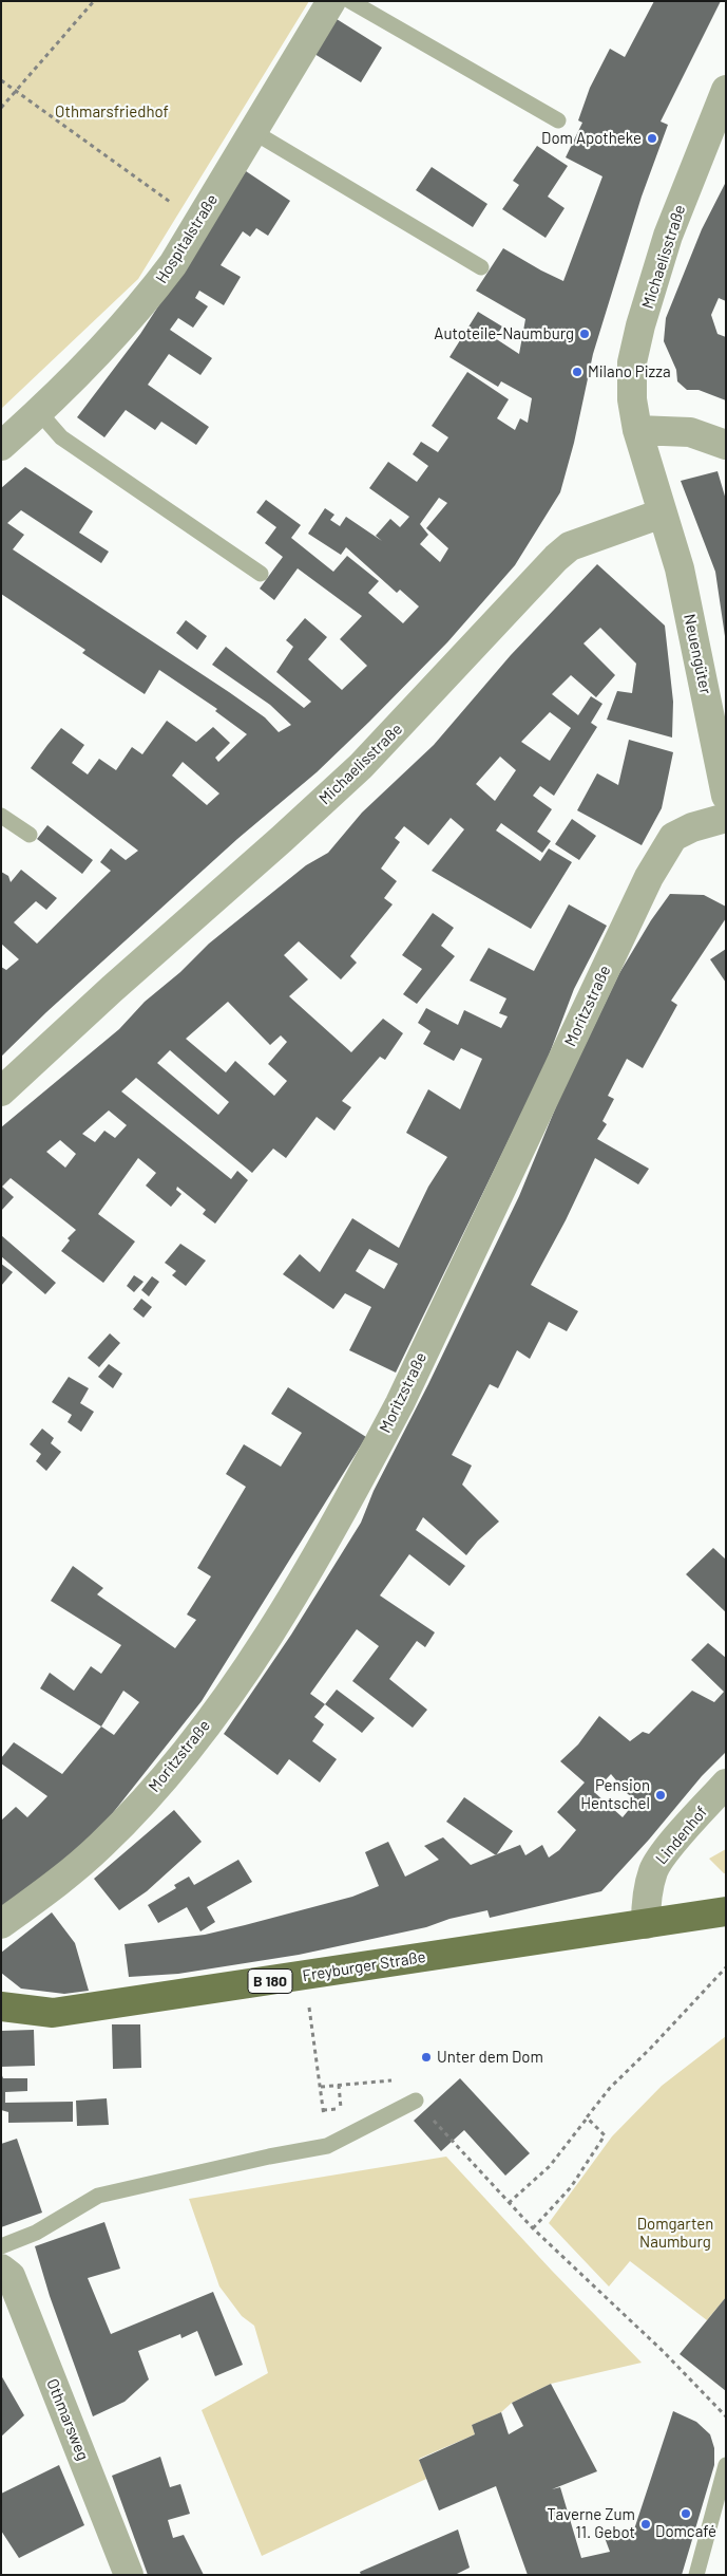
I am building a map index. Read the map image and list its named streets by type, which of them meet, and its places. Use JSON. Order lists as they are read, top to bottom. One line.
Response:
{"streets":{"main road":["Freyburger Straße","B 180"],"street":["Hospitalstraße","Michaelisstraße","Neuengüter","Moritzstraße","Lindenhof","Othmarsweg"]},"crossings":[["Michaelisstraße","Neuengüter"],["Lindenhof","Freyburger Straße"]],"parks":["Othmarsfriedhof","Domgarten Naumburg"],"places":["Dom Apotheke","Autoteile-Naumburg","Milano Pizza","Pension Hentschel","Unter dem Dom","Domcafé","Taverne Zum 11. Gebot"]}
